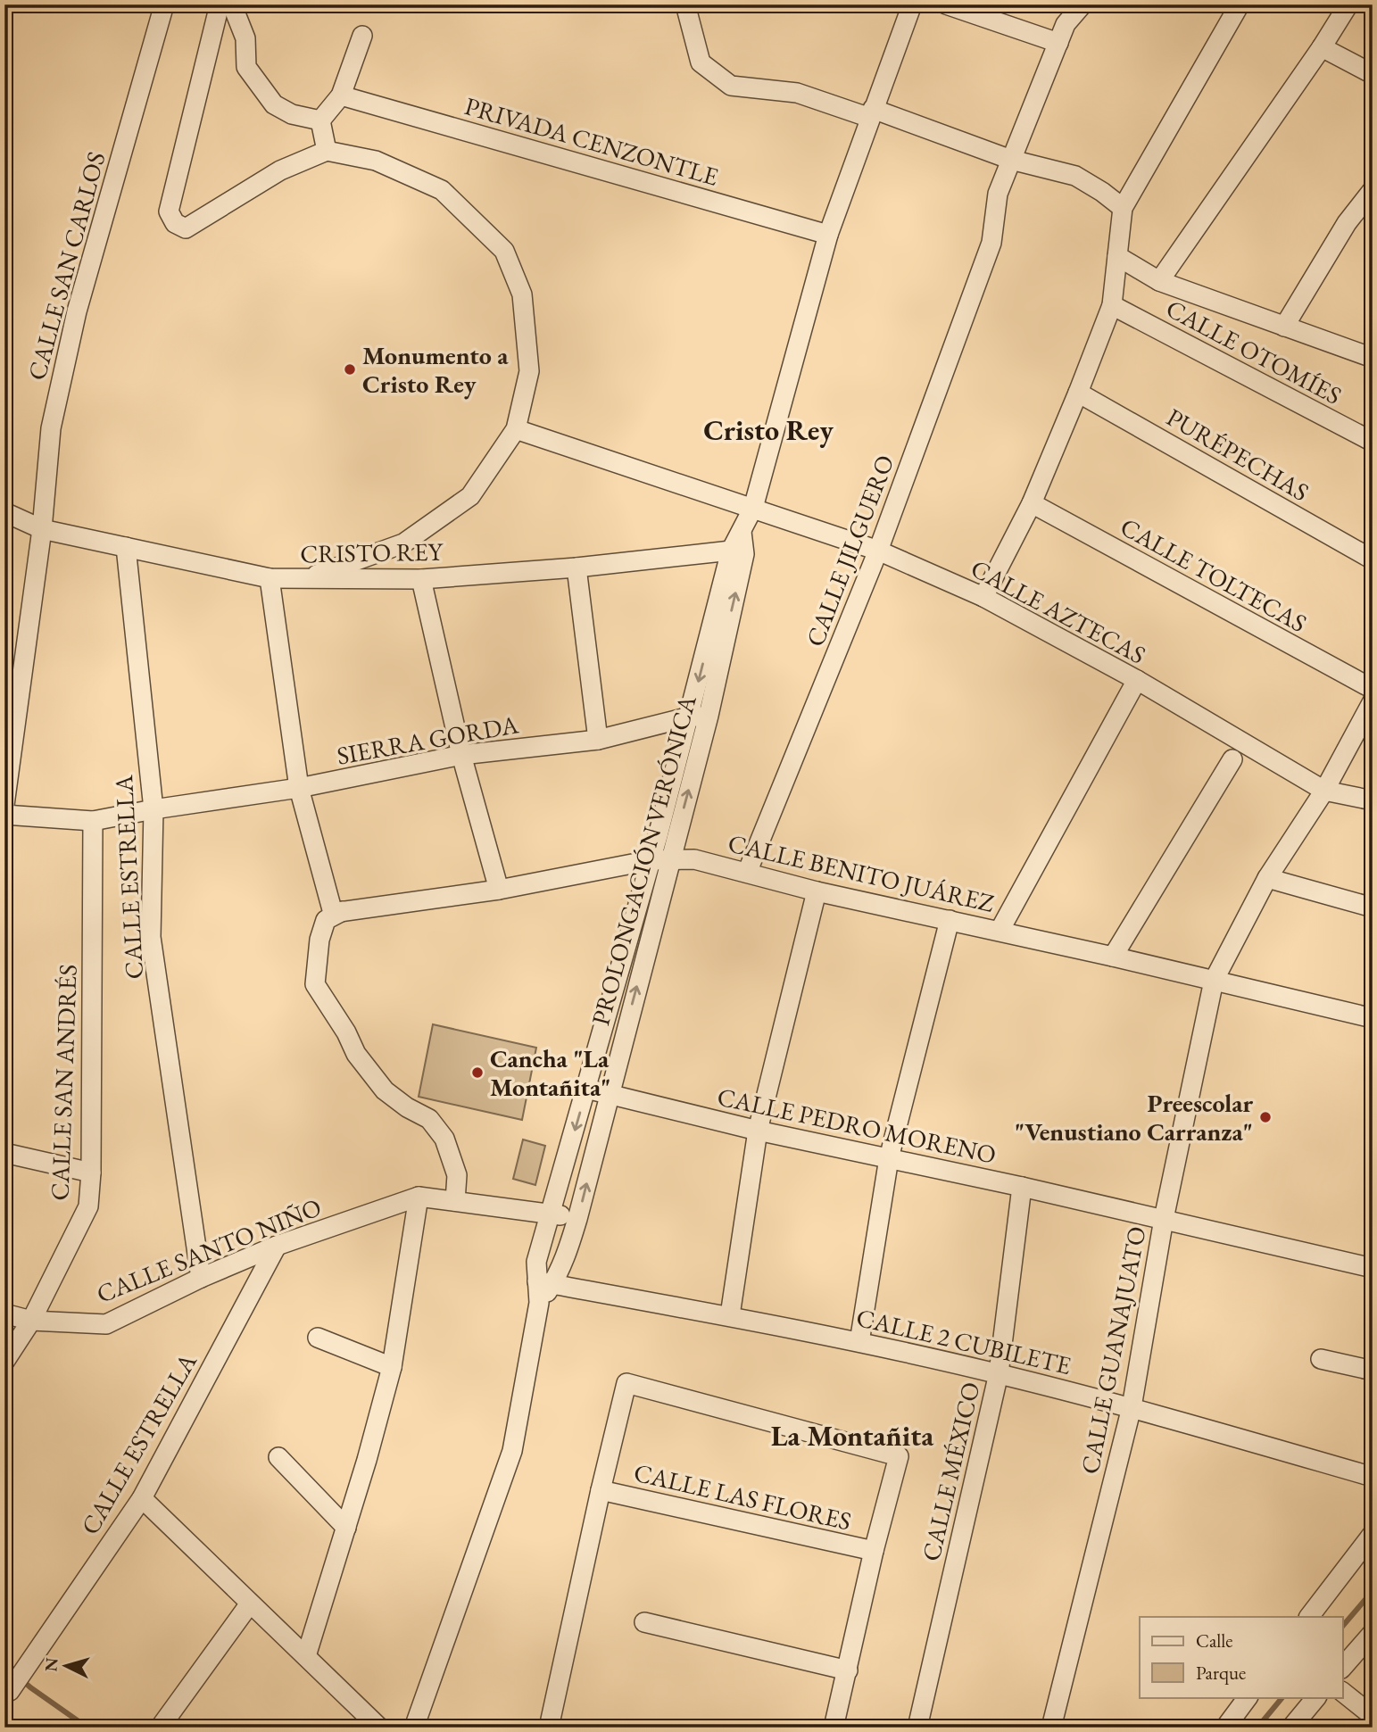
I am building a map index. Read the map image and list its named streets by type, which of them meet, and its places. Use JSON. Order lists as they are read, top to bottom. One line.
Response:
{"streets":{"street":["PRIVADA CENZONTLE","CALLE SAN CARLOS","CALLE OTOMÍES","PURÉPECHAS","CALLE JILGUERO","CRISTO REY","CALLE TOLTECAS","CALLE AZTECAS","SIERRA GORDA","PROLONGACIÓN VERÓNICA","CALLE BENITO JUÁREZ","CALLE ESTRELLA","CALLE SAN ANDRÉS","CALLE PEDRO MORENO","CALLE SANTO NIÑO","CALLE 2 CUBILETE","CALLE GUANAJUATO","CALLE MÉXICO","CALLE LAS FLORES"]},"crossings":[["PRIVADA CENZONTLE","PROLONGACIÓN VERÓNICA"],["CALLE SAN CARLOS","CRISTO REY"],["CALLE JILGUERO","CALLE AZTECAS"],["CALLE JILGUERO","CALLE BENITO JUÁREZ"],["CRISTO REY","PROLONGACIÓN VERÓNICA"],["CRISTO REY","CALLE ESTRELLA"],["CALLE AZTECAS","PROLONGACIÓN VERÓNICA"],["CALLE AZTECAS","CALLE GUANAJUATO"],["SIERRA GORDA","PROLONGACIÓN VERÓNICA"],["SIERRA GORDA","CALLE ESTRELLA"],["SIERRA GORDA","CALLE SAN ANDRÉS"],["PROLONGACIÓN VERÓNICA","CALLE BENITO JUÁREZ"],["PROLONGACIÓN VERÓNICA","CALLE PEDRO MORENO"],["PROLONGACIÓN VERÓNICA","CALLE SANTO NIÑO"],["PROLONGACIÓN VERÓNICA","CALLE 2 CUBILETE"],["CALLE BENITO JUÁREZ","CALLE GUANAJUATO"],["CALLE ESTRELLA","CALLE SANTO NIÑO"],["CALLE SAN ANDRÉS","CALLE SANTO NIÑO"],["CALLE PEDRO MORENO","CALLE GUANAJUATO"],["CALLE PEDRO MORENO","CALLE MÉXICO"],["CALLE 2 CUBILETE","CALLE GUANAJUATO"],["CALLE 2 CUBILETE","CALLE MÉXICO"]],"districts":["Cristo Rey","La Montañita"],"places":["Monumento a Cristo Rey","Cancha \"La Montañita\"","Preescolar \"Venustiano Carranza\""],"legend":["Calle","Parque"],"north":"left"}
